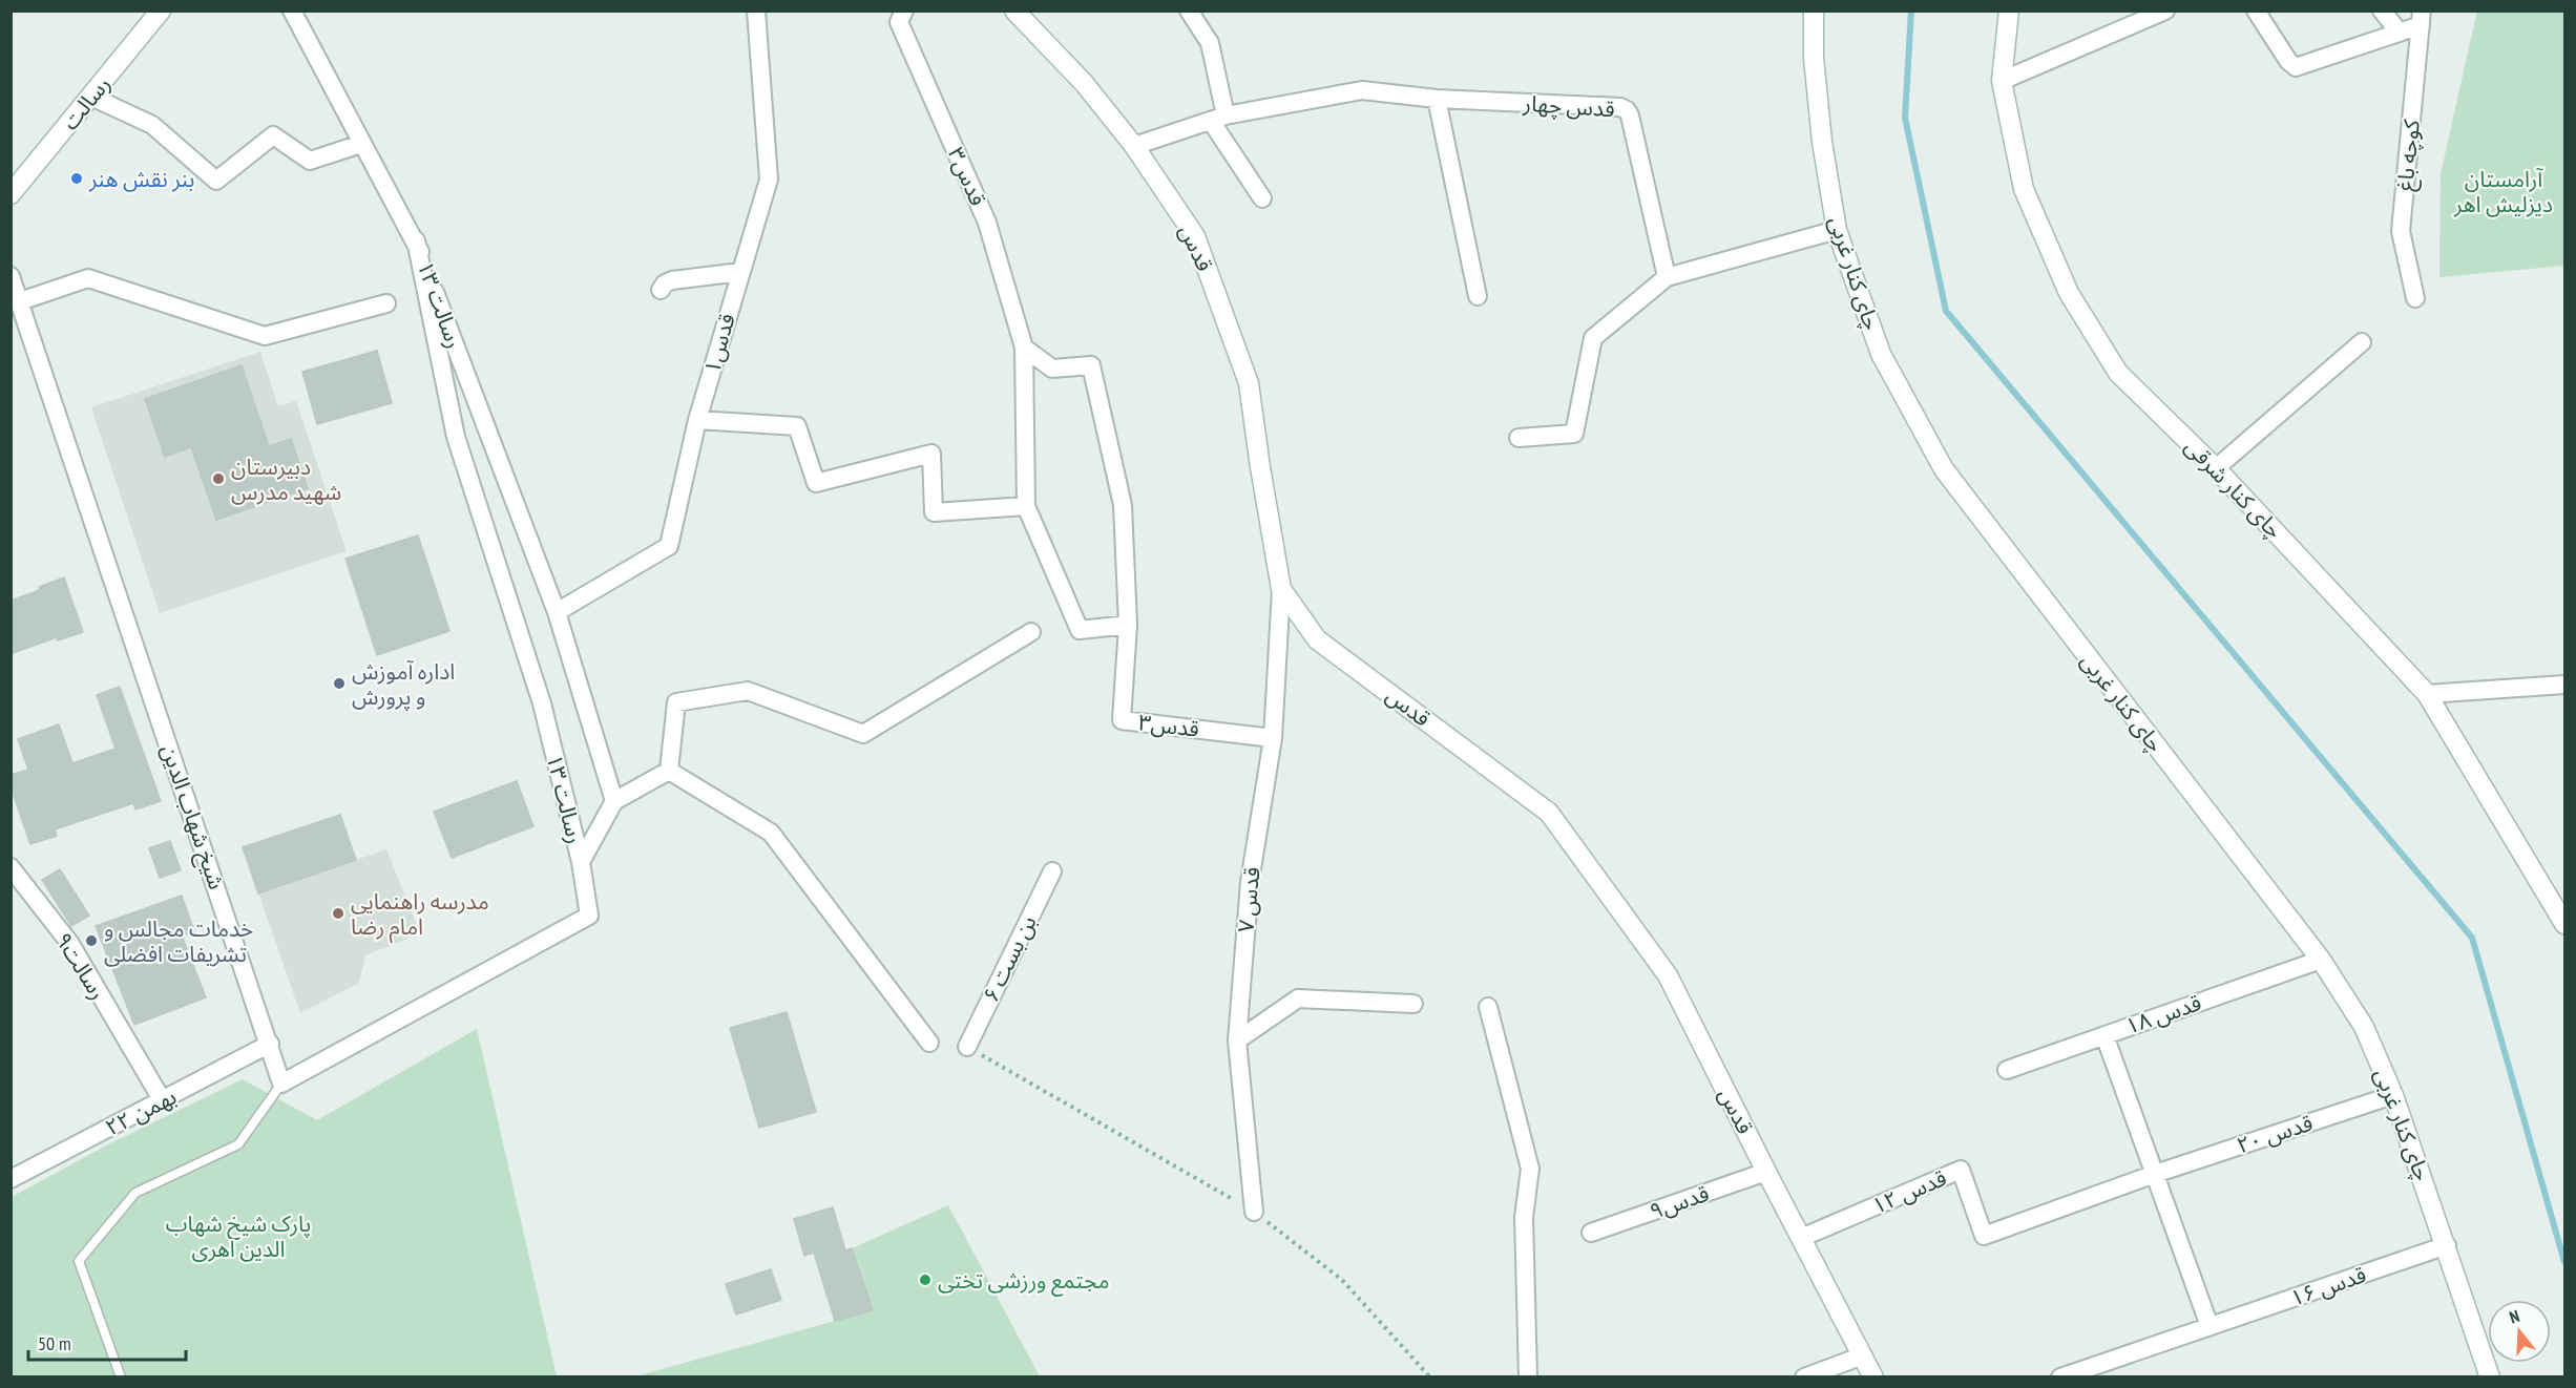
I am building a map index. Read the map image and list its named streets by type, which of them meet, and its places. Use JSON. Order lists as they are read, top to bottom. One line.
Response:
{"streets":{"street":["رسالت","قدس چهار","کوچه باغ","قدس۳","قدس","چای کنار غربی","رسالت ۱۳","قدس۱","چای کنار شرقی","شیخ شهاب الدین","قدس ۷","بن بست ۶","رسالت۹","قدس ۱۸","۲۲ بهمن","قدس ۲۰","قدس ۱۲","قدس۹","قدس ۱۶"]},"crossings":[["قدس چهار","قدس"],["قدس۳","قدس ۷"],["قدس","قدس ۷"],["قدس","قدس ۱۲"],["قدس","قدس۹"],["چای کنار غربی","قدس ۱۸"],["چای کنار غربی","قدس ۲۰"],["چای کنار غربی","قدس ۱۶"],["رسالت ۱۳","قدس۱"],["شیخ شهاب الدین","۲۲ بهمن"],["رسالت۹","۲۲ بهمن"],["قدس ۲۰","قدس ۱۲"]],"parks":["آرامستان دیزلیش اهر","پارک شیخ شهاب الدین اهری"],"places":["بنر نقش هنر","دبیرستان شهید مدرس","اداره آموزش و پرورش","مدرسه راهنمایی امام رضا","خدمات مجالس و تشریفات افضلی","مجتمع ورزشی تختی"],"scale_bar":"50 m","north":"top"}
